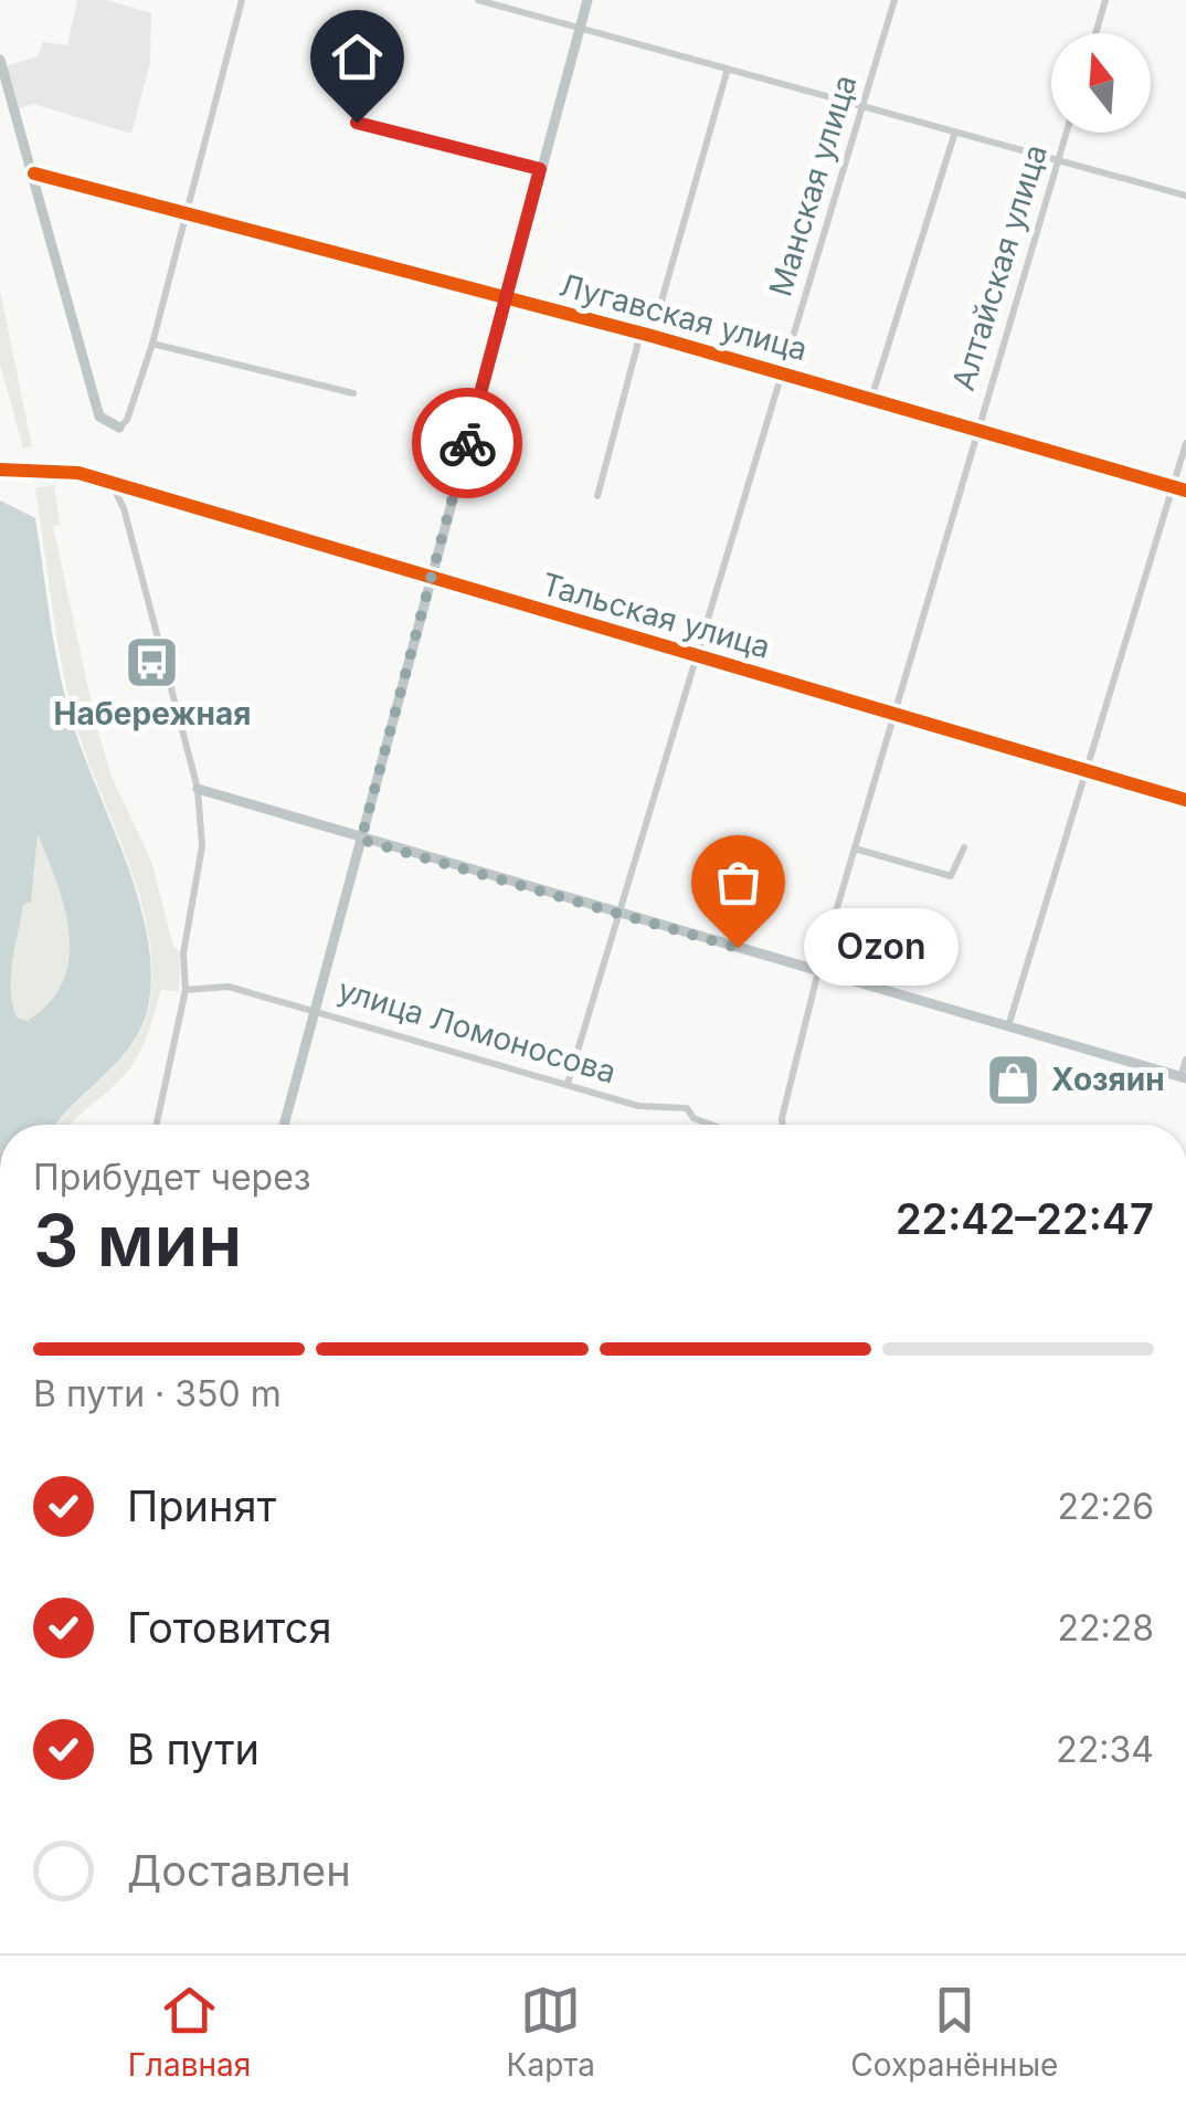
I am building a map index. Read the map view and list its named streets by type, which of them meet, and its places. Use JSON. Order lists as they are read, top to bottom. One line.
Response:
{"streets":{"street":["Манская улица","Алтайская улица","Лугавская улица","Тальская улица","улица Ломоносова"]},"crossings":[["Манская улица","Лугавская улица"],["Манская улица","Тальская улица"],["Манская улица","улица Ломоносова"],["Алтайская улица","Лугавская улица"],["Алтайская улица","Тальская улица"]],"places":{"bus stop":["Набережная"],"other":["Ozon"],"shop":["Хозяин"]},"north":"top","page":{"bubble":"Ozon","heading":["3 мин","Прибудет через","22:42–22:47"],"bar":"В пути · 350 m","list":[["Принят","22:26"],["Готовится","22:28"],["В пути","22:34"],"Доставлен"],"tabs":["Главная","Карта","Сохранённые"]}}
